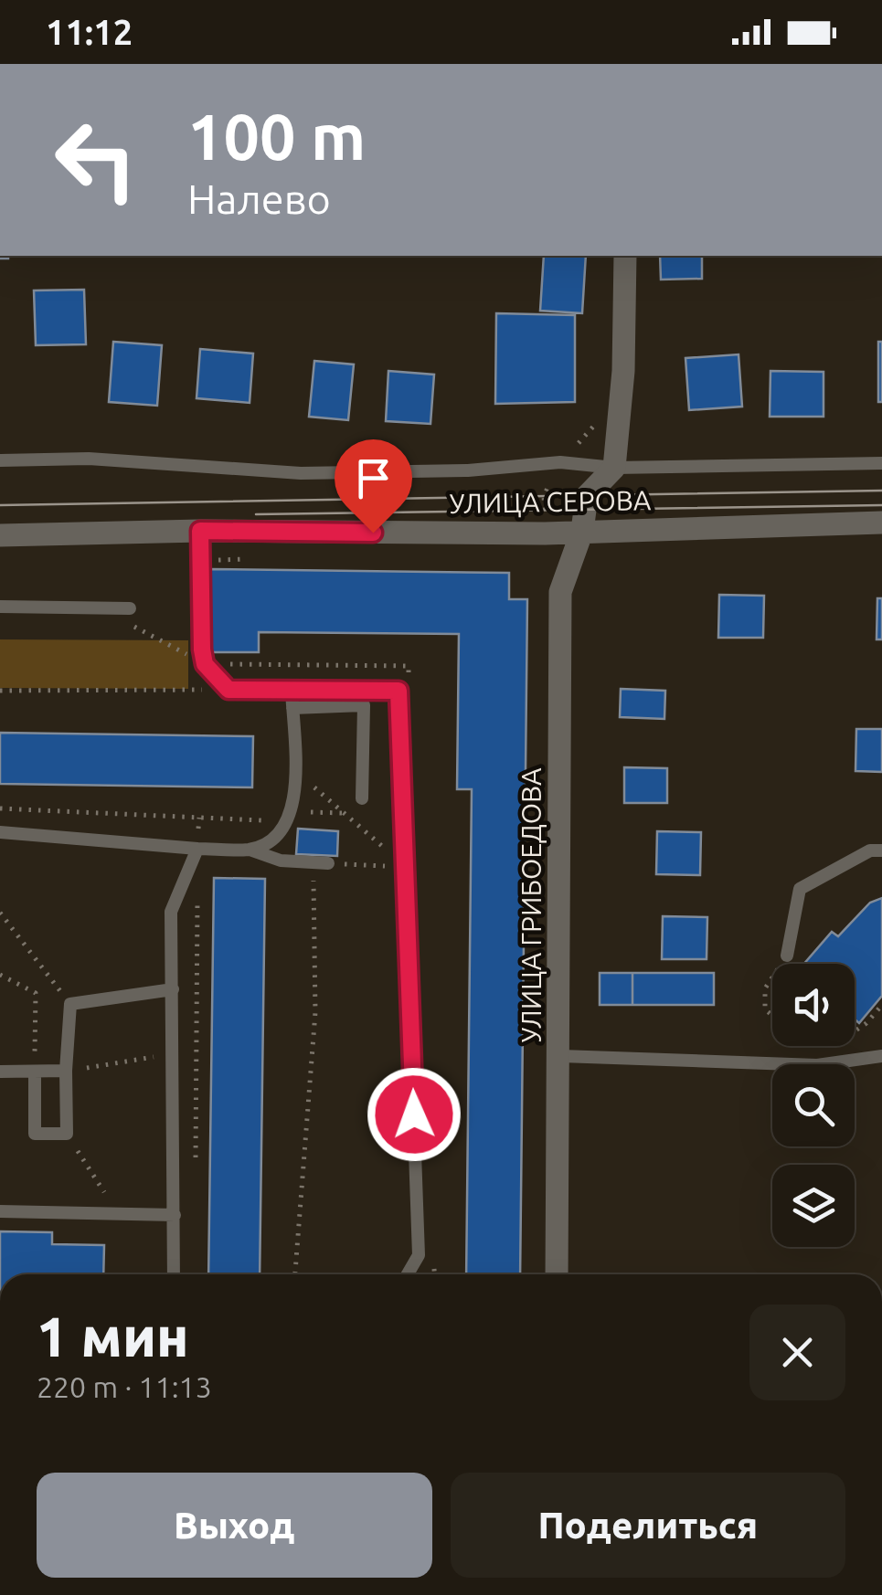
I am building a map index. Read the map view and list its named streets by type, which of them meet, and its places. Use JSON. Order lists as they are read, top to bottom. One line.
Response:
{"streets":{"street":["УЛИЦА СЕРОВА","УЛИЦА ГРИБОЕДОВА"]},"crossings":[["УЛИЦА СЕРОВА","УЛИЦА ГРИБОЕДОВА"]],"page":{"status":"11:12","turn":["100 m","Налево"],"heading":["1 мин","220 m · 11:13"],"buttons":["Выход","Поделиться"]}}
